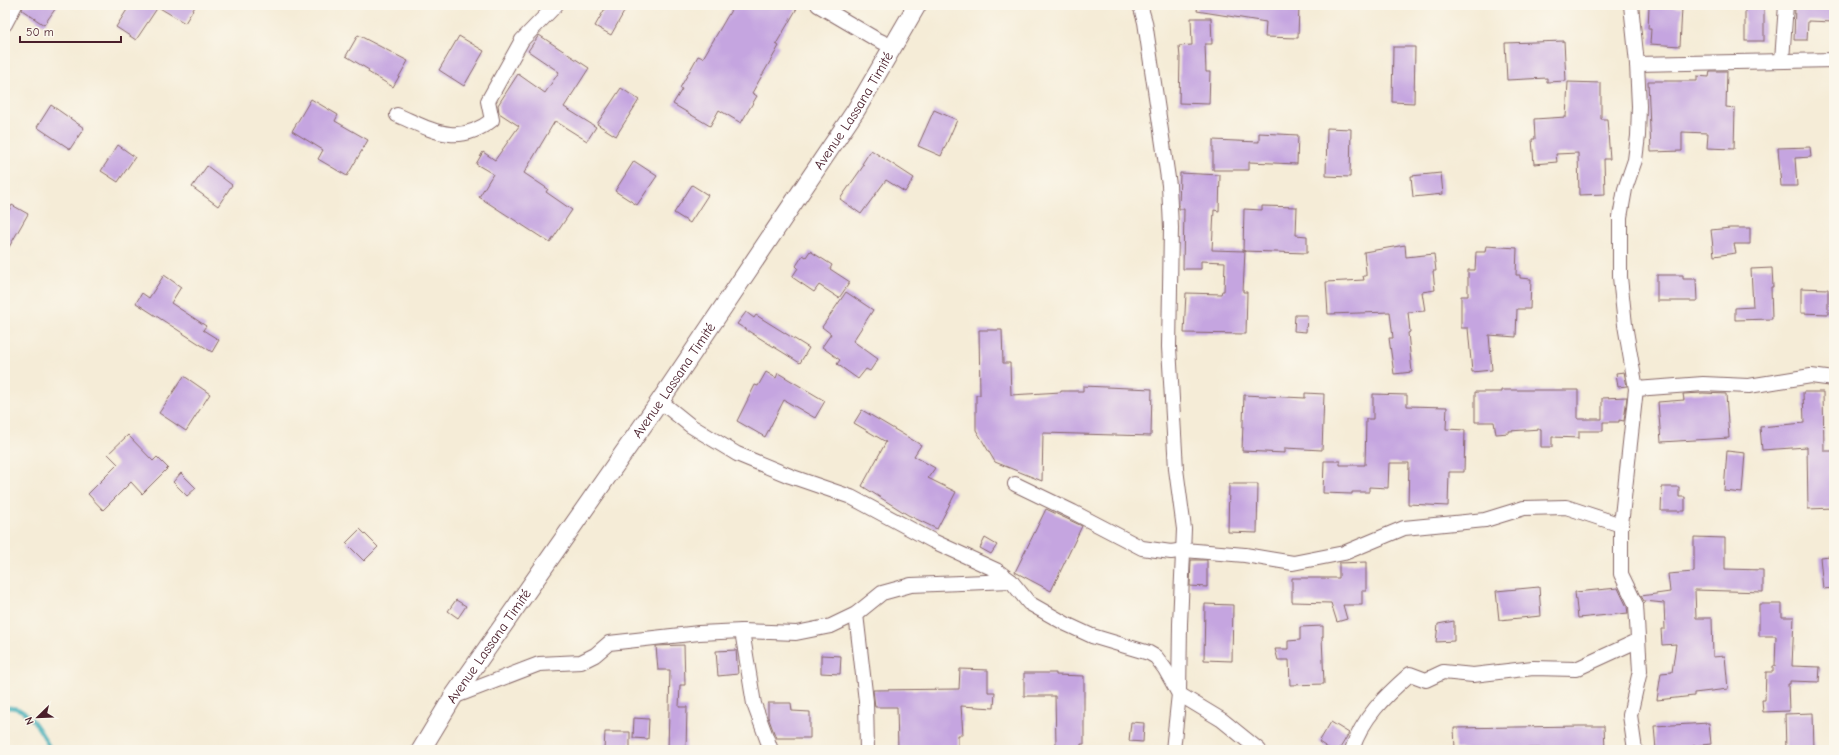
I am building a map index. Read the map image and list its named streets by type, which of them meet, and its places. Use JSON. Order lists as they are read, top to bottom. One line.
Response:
{"streets":{"street":["Avenue Lassana Timité"]},"scale_bar":"50 m","north":"bottom left"}
